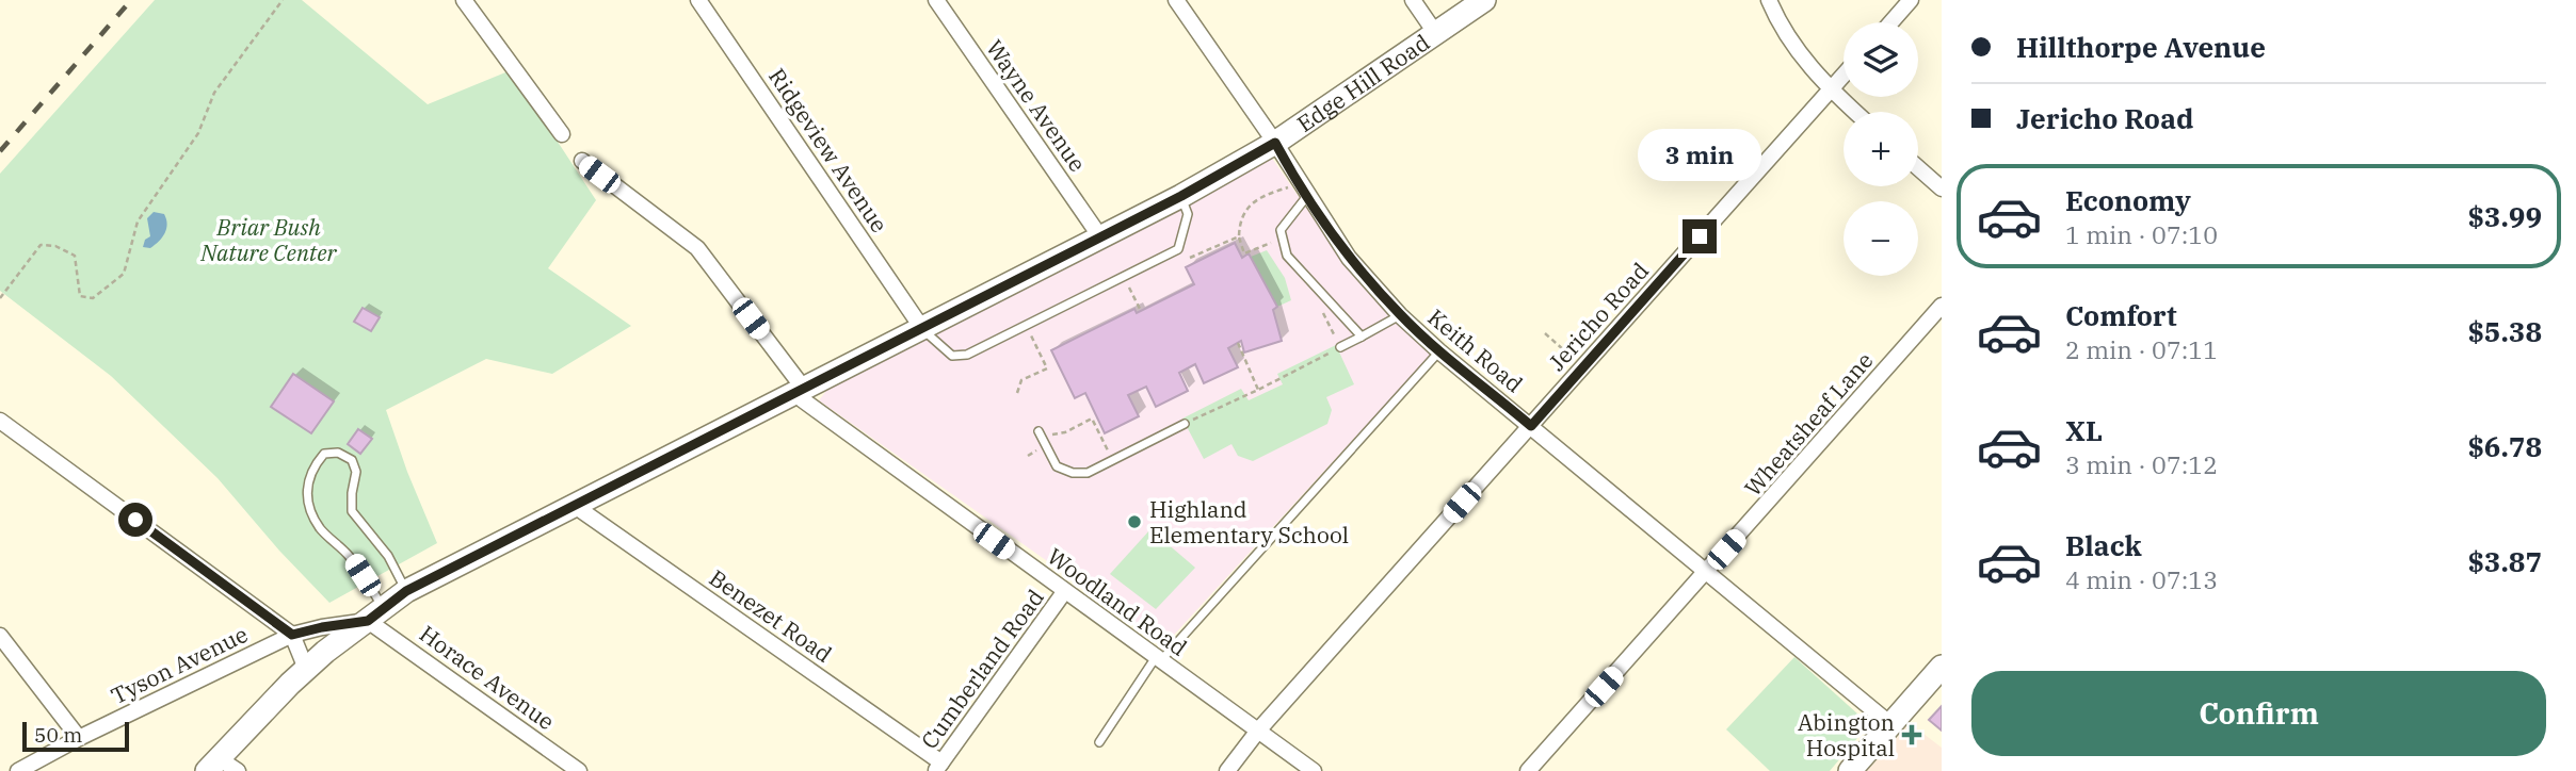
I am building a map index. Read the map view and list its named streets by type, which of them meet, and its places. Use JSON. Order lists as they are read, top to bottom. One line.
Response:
{"streets":{"street":["Edge Hill Road","Wayne Avenue","Ridgeview Avenue","Jericho Road","Keith Road","Wheatsheaf Lane","Woodland Road","Benezet Road","Tyson Avenue","Cumberland Road","Horace Avenue"]},"crossings":[["Edge Hill Road","Wayne Avenue"],["Edge Hill Road","Ridgeview Avenue"],["Edge Hill Road","Keith Road"],["Edge Hill Road","Woodland Road"],["Edge Hill Road","Benezet Road"],["Edge Hill Road","Tyson Avenue"],["Edge Hill Road","Horace Avenue"],["Jericho Road","Keith Road"],["Jericho Road","Woodland Road"],["Keith Road","Wheatsheaf Lane"],["Woodland Road","Cumberland Road"],["Benezet Road","Cumberland Road"],["Tyson Avenue","Horace Avenue"]],"parks":["Briar Bush Nature Center"],"places":{"other":["Highland Elementary School"],"health":["Abington Hospital"]},"scale_bar":"50 m","page":{"banner":["Hillthorpe Avenue","Jericho Road"],"map_buttons":["+","−"],"bubble":"3 min","list":[{"name":"Economy","note":"1 min · 07:10","value":"$3.99"},{"name":"Comfort","note":"2 min · 07:11","value":"$5.38"},{"name":"XL","note":"3 min · 07:12","value":"$6.78"},{"name":"Black","note":"4 min · 07:13","value":"$3.87"}],"buttons":"Confirm","scale":"50 m"}}
